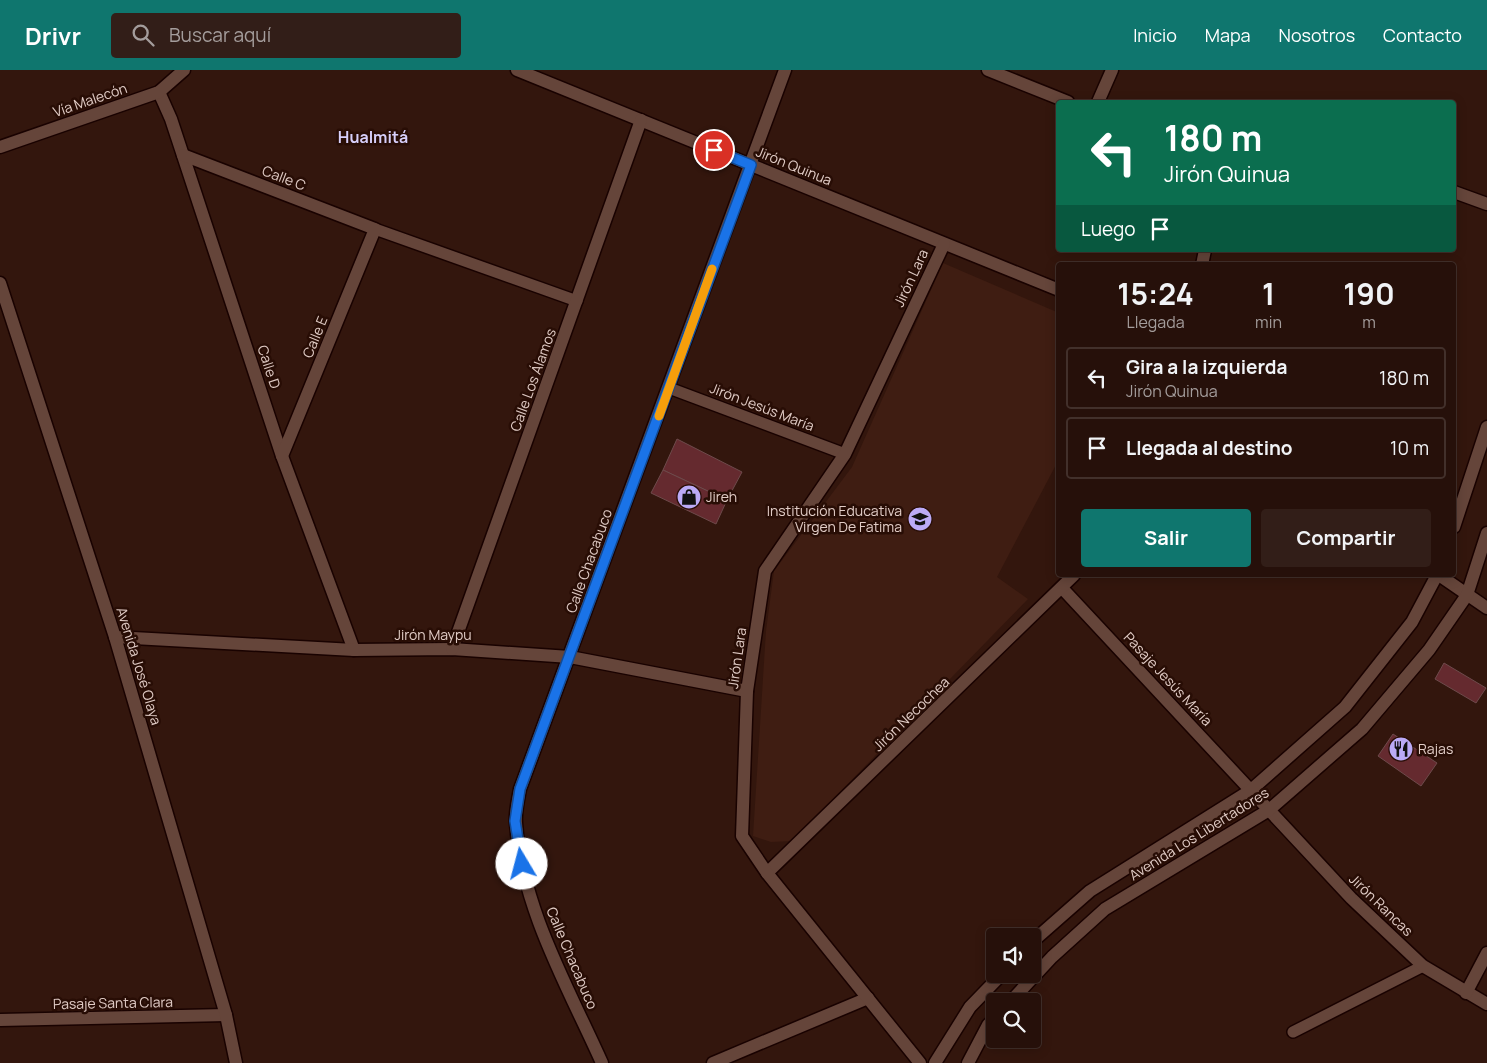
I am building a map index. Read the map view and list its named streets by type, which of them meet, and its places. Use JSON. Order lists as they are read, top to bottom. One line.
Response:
{"streets":{"street":["Vía Malecón","Jirón Quinua","Calle C","Jirón Lara","Calle E","Calle D","Calle Los Álamos","Calle Chacabuco","Jirón Maypu","Avenida José Olaya","Pasaje Jesús María","Jirón Necochea","Avenida Los Libertadores","Jirón Rancas","Pasaje Santa Clara"],"lane":["Jirón Jesús María"]},"crossings":[["Vía Malecón","Calle D"],["Jirón Quinua","Jirón Lara"],["Jirón Quinua","Calle Los Álamos"],["Jirón Quinua","Calle Chacabuco"],["Calle C","Calle E"],["Calle C","Calle D"],["Jirón Lara","Jirón Jesús María"],["Jirón Lara","Jirón Maypu"],["Jirón Lara","Jirón Necochea"],["Calle E","Calle D"],["Calle D","Jirón Maypu"],["Calle Los Álamos","Jirón Maypu"],["Jirón Jesús María","Calle Chacabuco"],["Calle Chacabuco","Jirón Maypu"],["Jirón Maypu","Avenida José Olaya"],["Avenida José Olaya","Pasaje Santa Clara"],["Pasaje Jesús María","Jirón Necochea"],["Pasaje Jesús María","Avenida Los Libertadores"],["Pasaje Jesús María","Jirón Rancas"],["Avenida Los Libertadores","Jirón Rancas"]],"districts":["Hualmitá"],"places":{"shop":["Jireh"],"school or university":["Institución Educativa Virgen De Fatima"],"restaurant":["Rajas"]},"page":{"header":"Drivr","search":"Buscar aquí","nav":["Inicio","Mapa","Nosotros","Contacto"],"turn":["180 m","Jirón Quinua"],"then":"Luego","eta":["15:24","Llegada","1","min","190","m"],"list":[{"name":"Gira a la izquierda","note":"Jirón Quinua","value":"180 m"},{"name":"Llegada al destino","value":"10 m"}],"buttons":["Salir","Compartir"]}}
